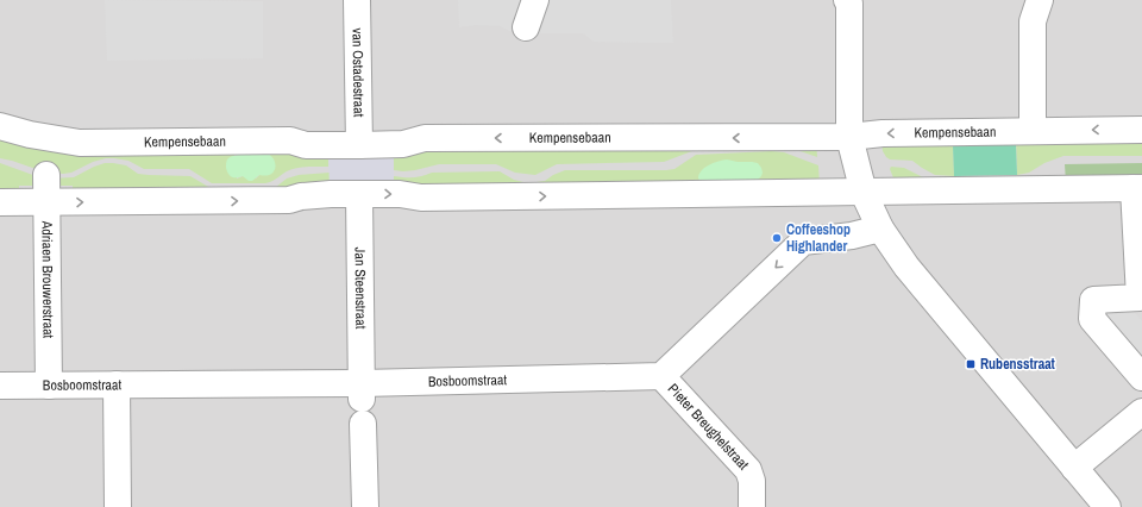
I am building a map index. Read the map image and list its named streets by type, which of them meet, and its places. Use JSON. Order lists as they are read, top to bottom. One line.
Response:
{"streets":{"street":["van Ostadestraat","Kempensebaan","Adriaen Brouwerstraat","Jan Steenstraat","Bosboomstraat","Pieter Breughelstraat"]},"crossings":[["van Ostadestraat","Kempensebaan"],["Adriaen Brouwerstraat","Bosboomstraat"],["Jan Steenstraat","Bosboomstraat"],["Bosboomstraat","Pieter Breughelstraat"]],"places":{"other":["Coffeeshop Highlander"],"transit":["Rubensstraat"]}}
